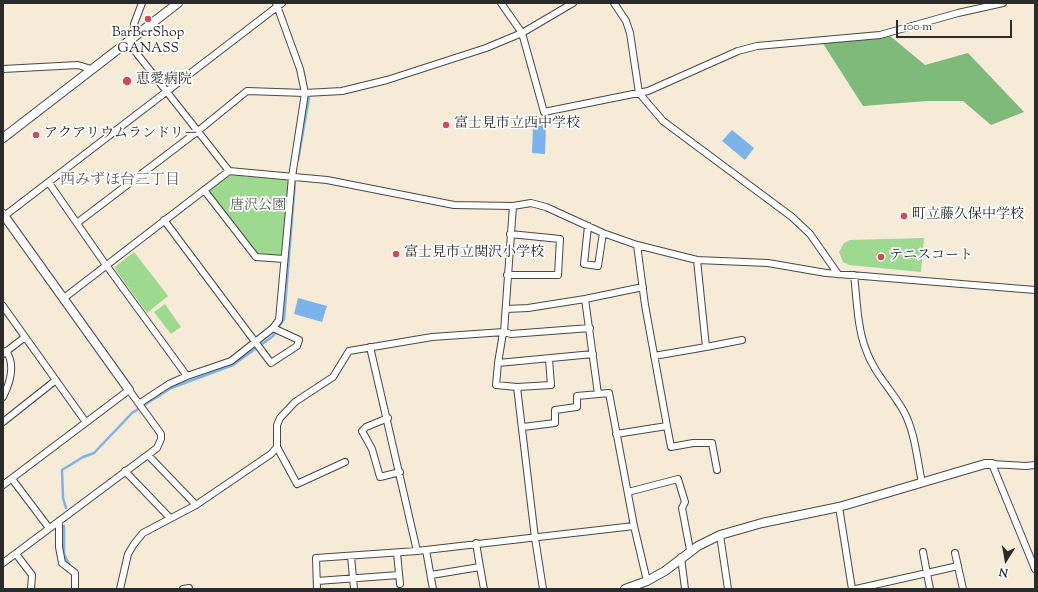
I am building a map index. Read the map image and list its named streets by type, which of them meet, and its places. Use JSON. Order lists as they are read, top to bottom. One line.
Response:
{"districts":["西みずほ台三丁目"],"parks":["唐沢公園"],"places":["BarBerShop GANASS","恵愛病院","富士見市立西中学校","アクアリウムランドリー","町立藤久保中学校","富士見市立関沢小学校","テニスコート"],"scale_bar":"100 m","north":"bottom"}
